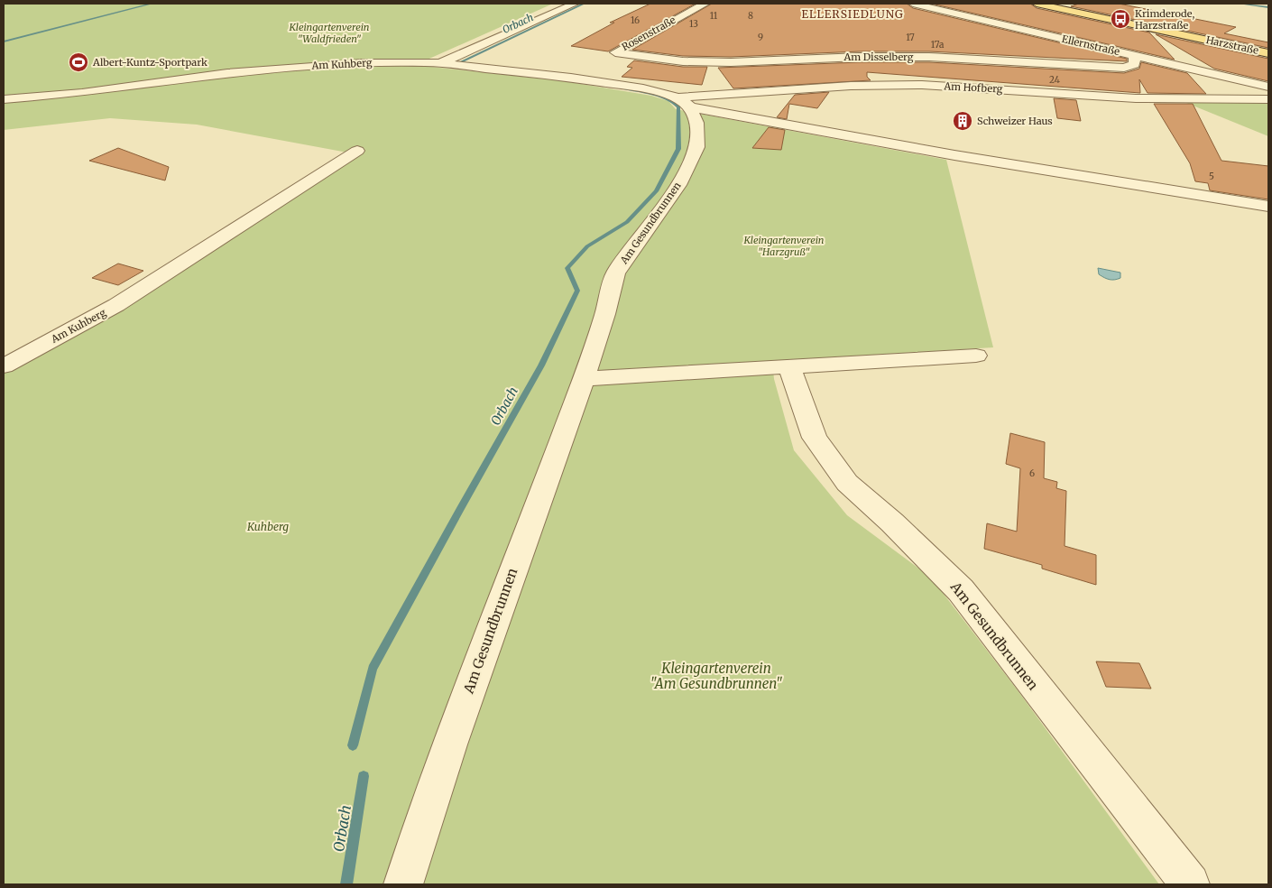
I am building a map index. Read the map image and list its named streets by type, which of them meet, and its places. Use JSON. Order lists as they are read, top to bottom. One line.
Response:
{"streets":{"main road":["Harzstraße"],"street":["Rosenstraße","Ellernstraße","Am Disselberg","Am Kuhberg","Am Hofberg","Am Gesundbrunnen"]},"crossings":[["Rosenstraße","Am Disselberg"],["Ellernstraße","Am Disselberg"],["Am Kuhberg","Am Hofberg"],["Am Kuhberg","Am Gesundbrunnen"],["Am Hofberg","Am Gesundbrunnen"]],"districts":["ELLERSIEDLUNG"],"water":["Orbach"],"parks":["Kleingartenverein \"Waldfrieden\"","Kleingartenverein \"Harzgruß\"","Kuhberg","Kleingartenverein \"Am Gesundbrunnen\""],"places":{"bus stop":["Krimderode, Harzstraße"],"sports":["Albert-Kuntz-Sportpark"],"building":["Schweizer Haus"]},"house_numbers":["11","8","16","13","9","17","17a","24","5","6"]}
